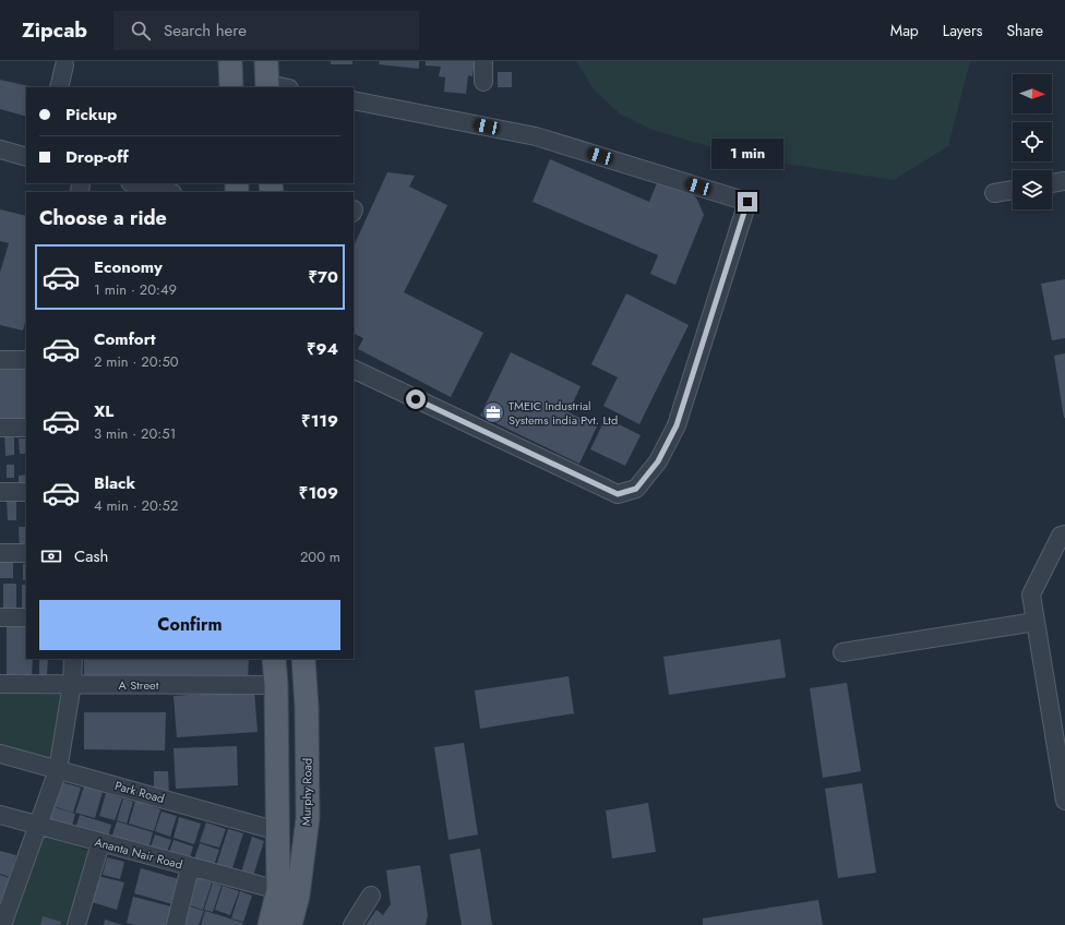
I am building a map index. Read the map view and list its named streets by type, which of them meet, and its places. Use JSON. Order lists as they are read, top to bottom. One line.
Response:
{"streets":{"main road":["Murphy Road"],"street":["A Street","Park Road","Ananta Nair Road"]},"places":{"office":["TMEIC Industrial Systems india Pvt. Ltd"]},"north":"right","page":{"header":"Zipcab","search":"Search here","nav":["Map","Layers","Share"],"banner":["Pickup","Drop-off"],"bubble":"1 min","heading":"Choose a ride","list":[{"name":"Economy","note":"1 min · 20:49","value":"₹70"},{"name":"Comfort","note":"2 min · 20:50","value":"₹94"},{"name":"XL","note":"3 min · 20:51","value":"₹119"},{"name":"Black","note":"4 min · 20:52","value":"₹109"}],"pay":["Cash","200 m"],"buttons":"Confirm"}}
